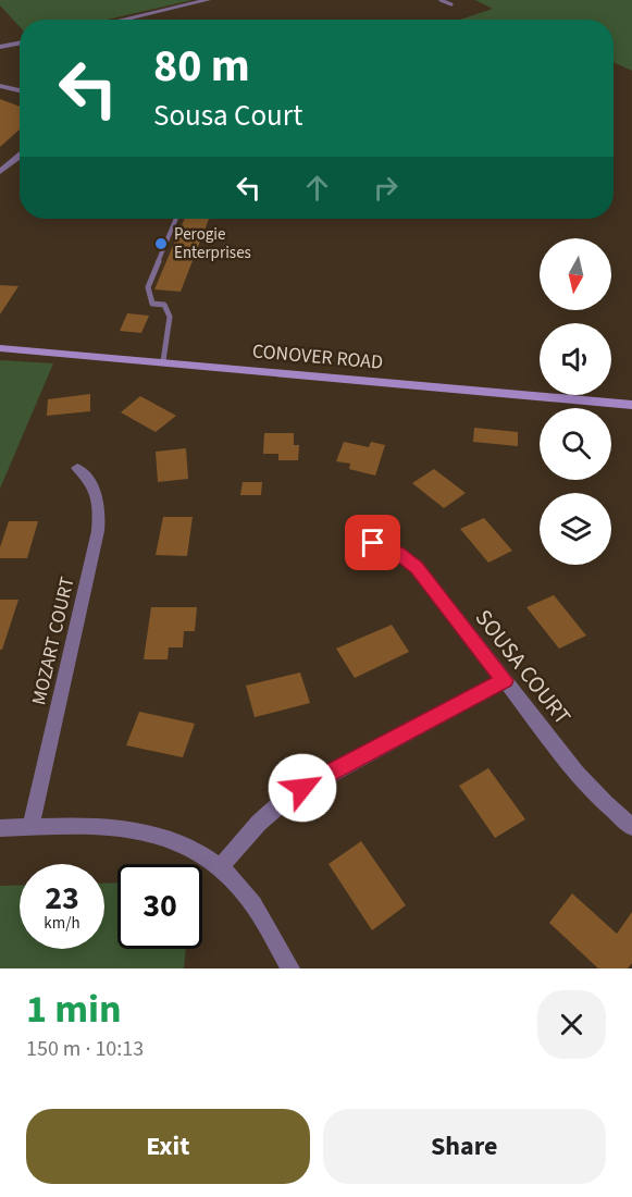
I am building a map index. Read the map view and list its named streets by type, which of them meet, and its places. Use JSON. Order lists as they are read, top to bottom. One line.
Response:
{"streets":{"street":["CONOVER ROAD","MOZART COURT","SOUSA COURT"]},"places":["Perogie Enterprises"],"north":"bottom","page":{"turn":["80 m","Sousa Court"],"speed":"23 km/h","limit":"30","heading":["1 min","150 m · 10:13"],"buttons":["Exit","Share"]}}
